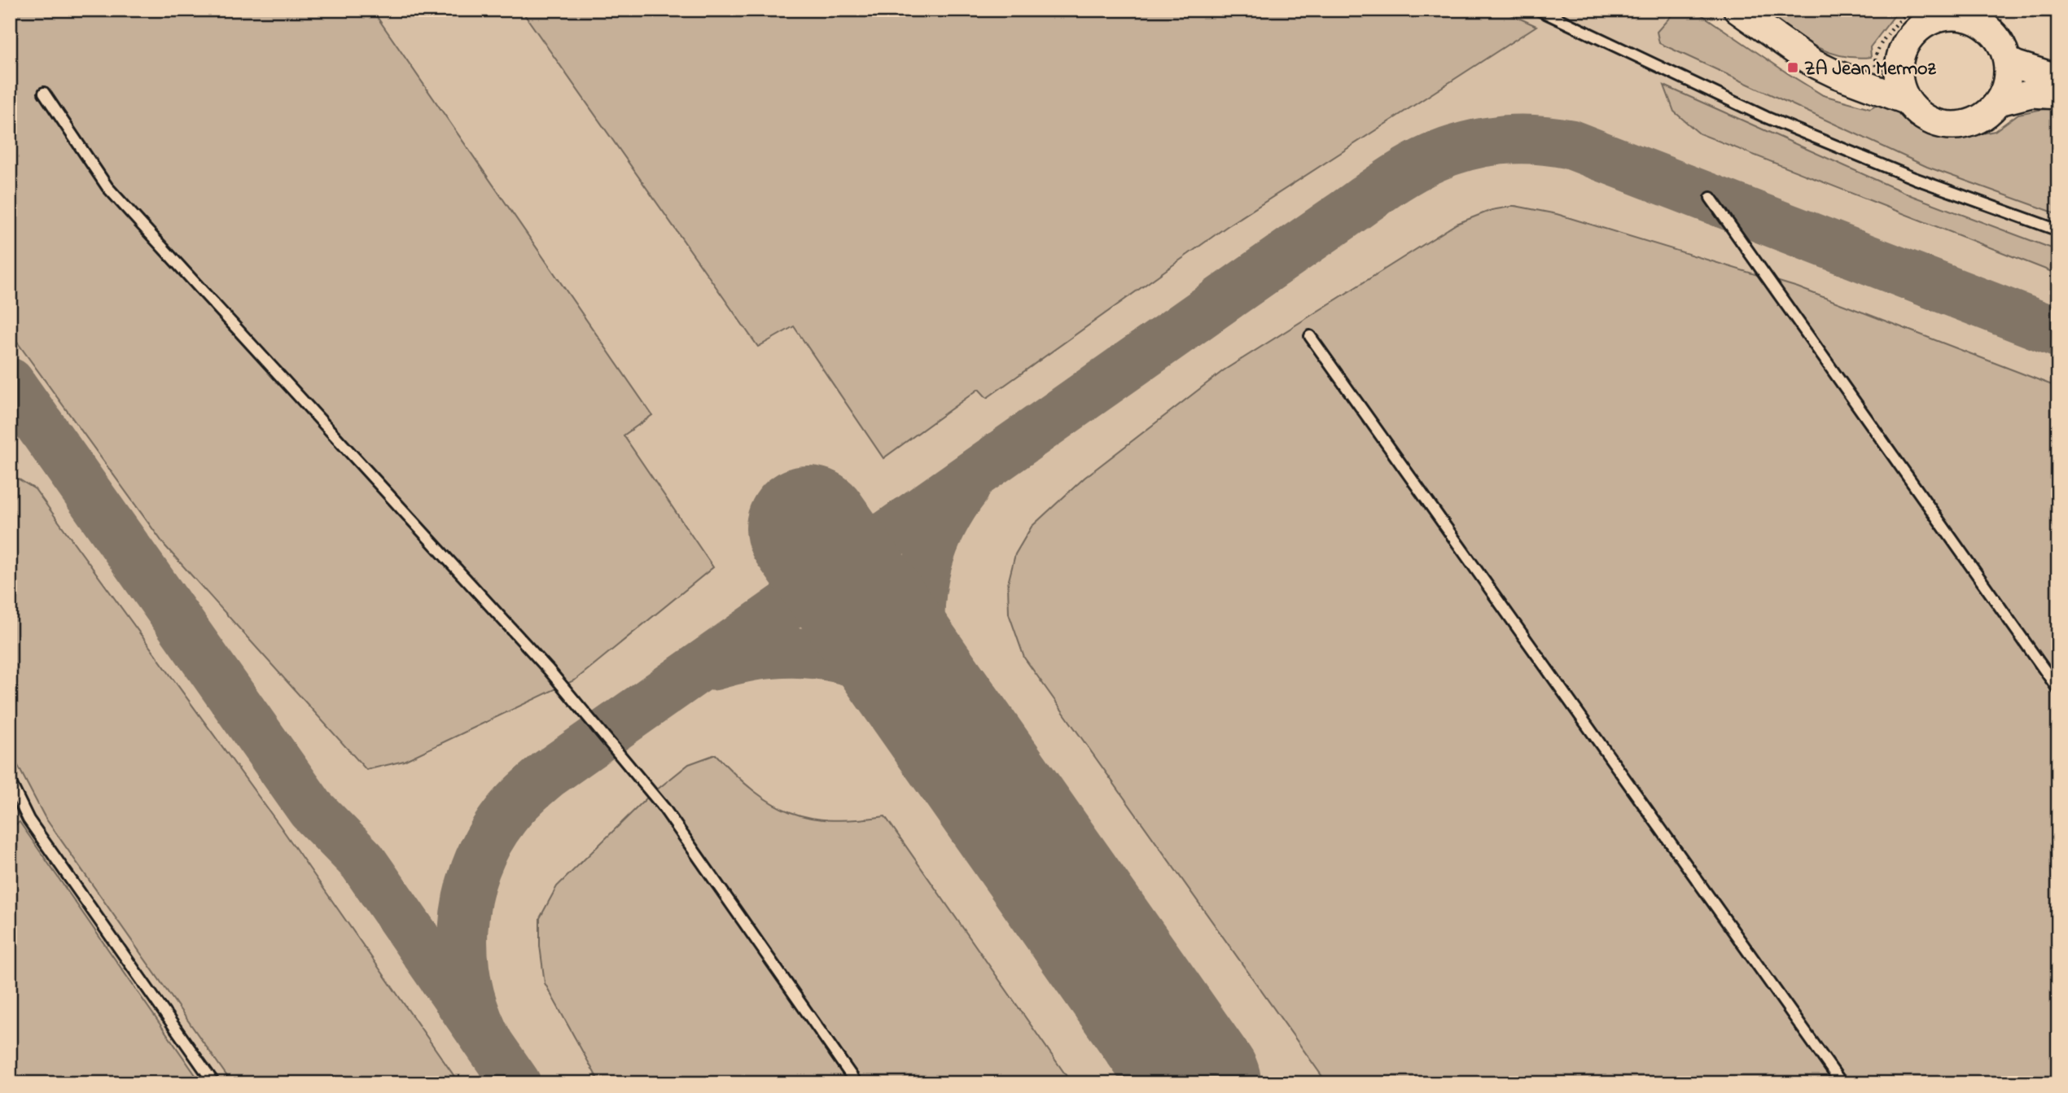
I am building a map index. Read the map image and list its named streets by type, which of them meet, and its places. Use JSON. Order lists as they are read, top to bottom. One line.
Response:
{"places":{"transit":["ZA Jean Mermoz"]}}
